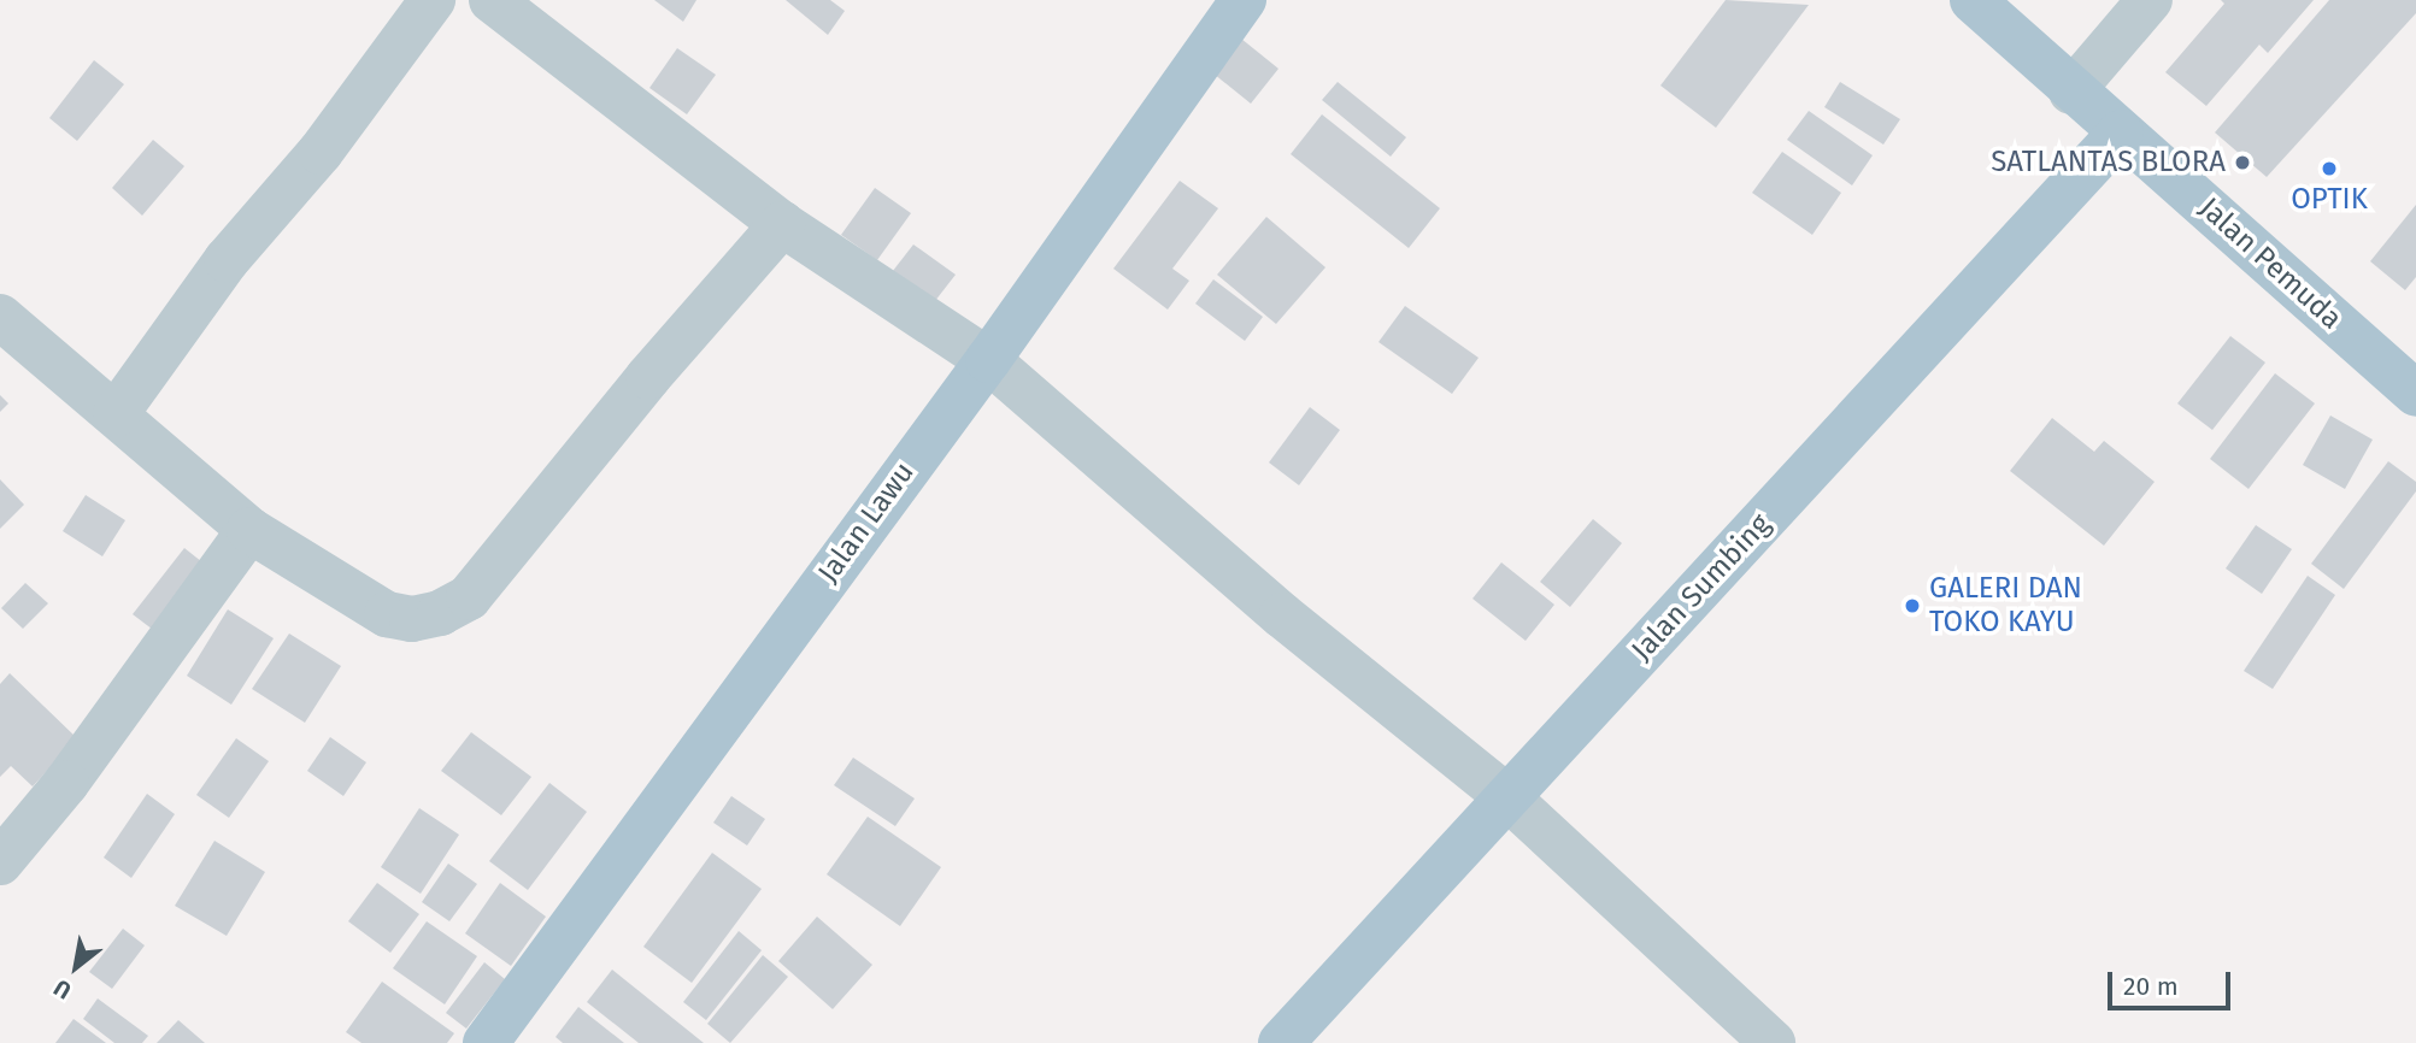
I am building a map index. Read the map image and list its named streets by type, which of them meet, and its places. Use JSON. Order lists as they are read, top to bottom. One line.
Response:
{"streets":{"main road":["Jalan Pemuda","Jalan Lawu","Jalan Sumbing"]},"crossings":[["Jalan Pemuda","Jalan Sumbing"]],"places":["SATLANTAS BLORA","OPTIK","GALERI DAN TOKO KAYU"],"scale_bar":"20 m","north":"bottom left"}
